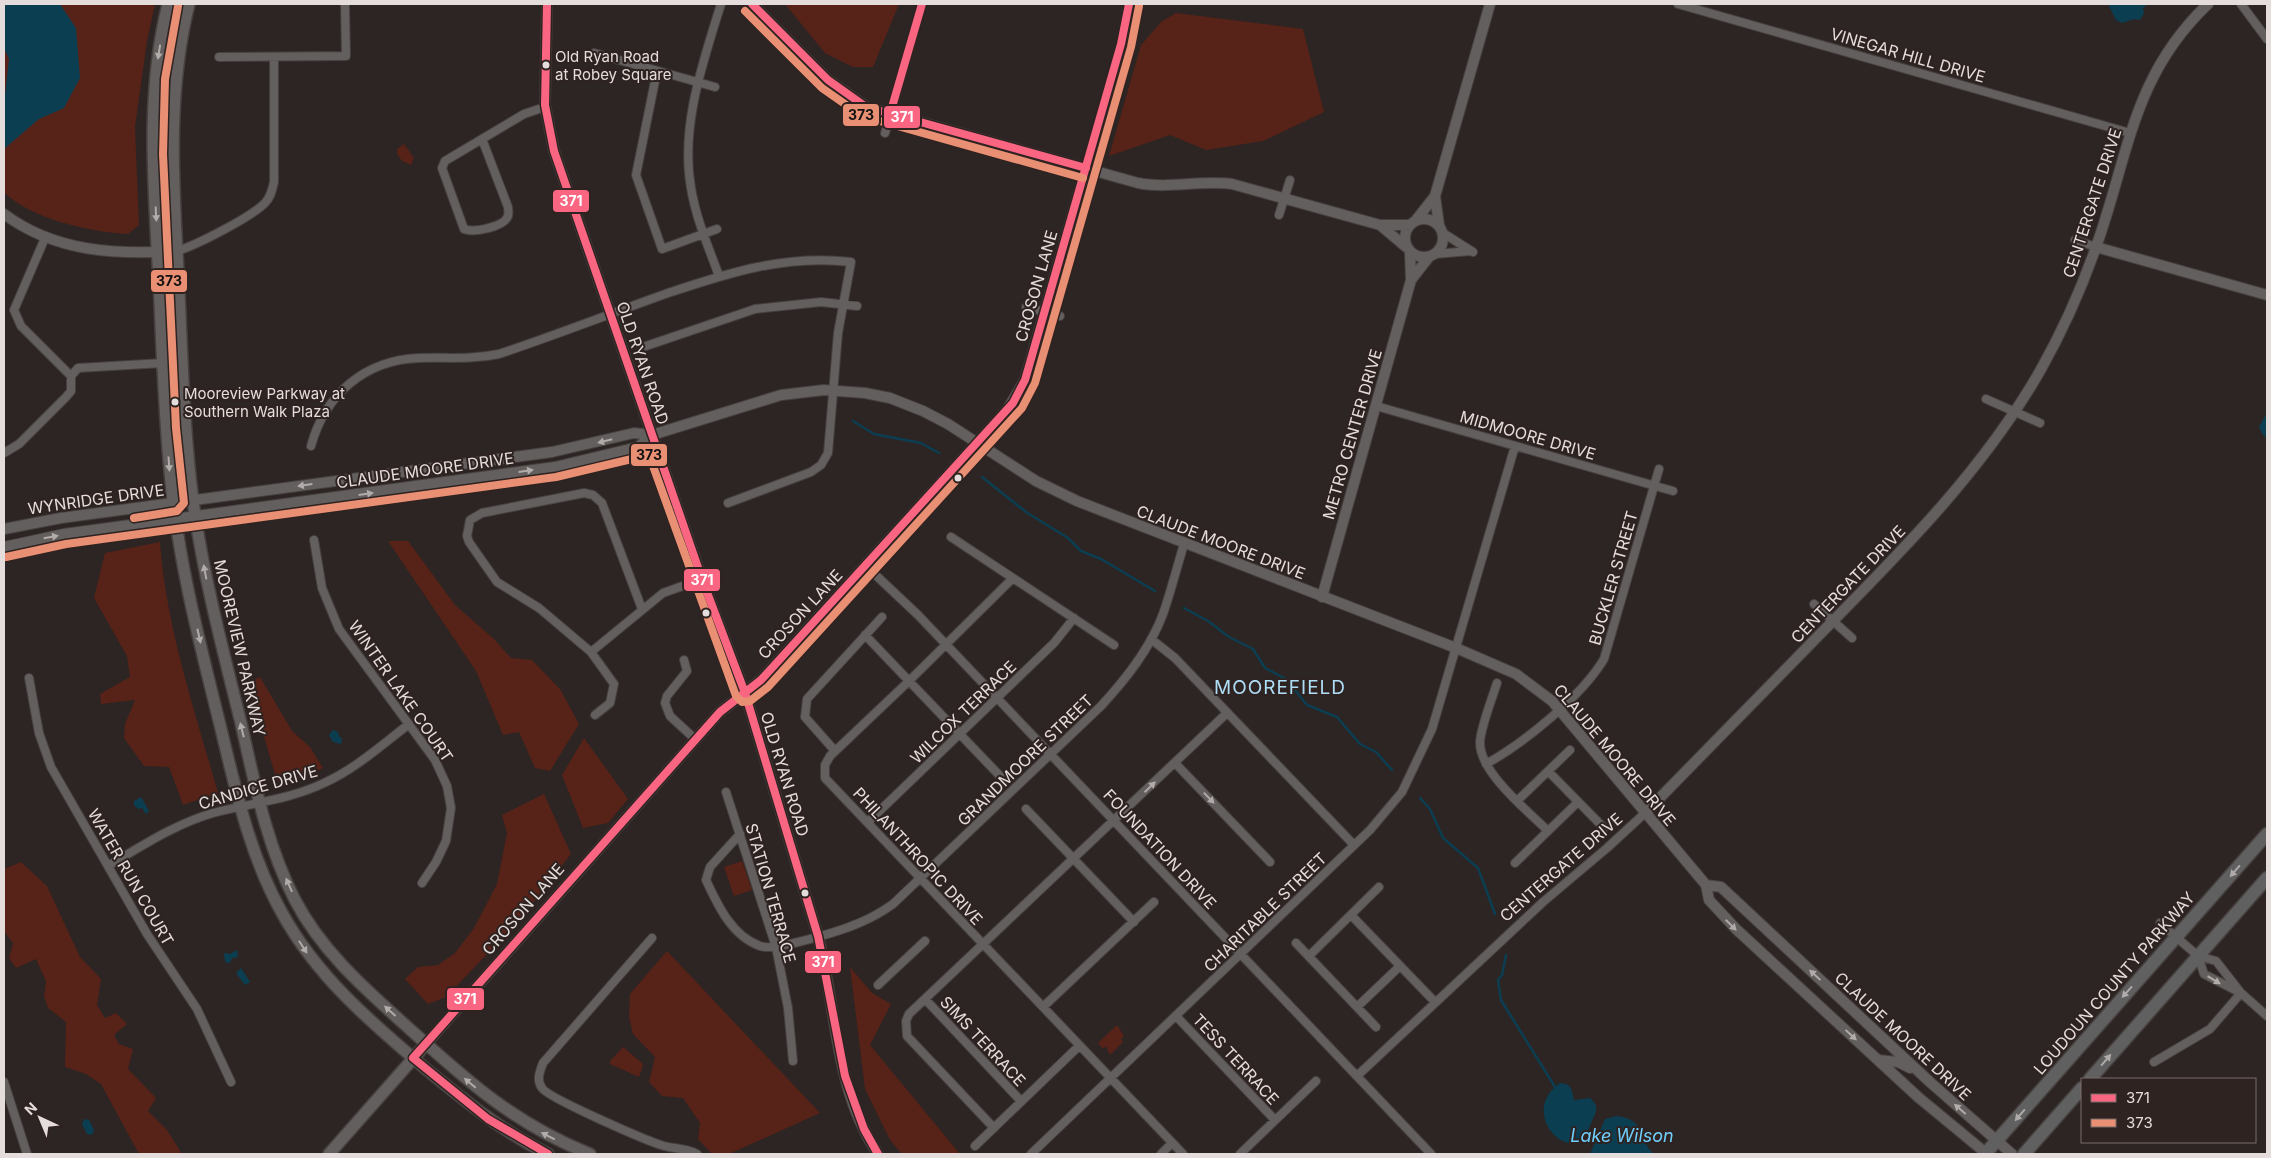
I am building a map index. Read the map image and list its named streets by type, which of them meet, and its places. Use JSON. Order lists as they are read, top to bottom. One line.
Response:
{"streets":{"main road":["CROSON LANE","MOOREVIEW PARKWAY","LOUDOUN COUNTY PARKWAY"],"street":["VINEGAR HILL DRIVE","CENTERGATE DRIVE","OLD RYAN ROAD","METRO CENTER DRIVE","MIDMOORE DRIVE","CLAUDE MOORE DRIVE","WYNRIDGE DRIVE","BUCKLER STREET","WINTER LAKE COURT","WILCOX TERRACE","GRANDMOORE STREET","CANDICE DRIVE","FOUNDATION DRIVE","PHILANTHROPIC DRIVE","WATER RUN COURT","STATION TERRACE","CHARITABLE STREET","SIMS TERRACE","TESS TERRACE"]},"crossings":[["VINEGAR HILL DRIVE","CENTERGATE DRIVE"],["CENTERGATE DRIVE","CLAUDE MOORE DRIVE"],["CENTERGATE DRIVE","FOUNDATION DRIVE"],["CROSON LANE","OLD RYAN ROAD"],["CROSON LANE","CLAUDE MOORE DRIVE"],["CROSON LANE","MOOREVIEW PARKWAY"],["CROSON LANE","FOUNDATION DRIVE"],["OLD RYAN ROAD","CLAUDE MOORE DRIVE"],["OLD RYAN ROAD","GRANDMOORE STREET"],["METRO CENTER DRIVE","MIDMOORE DRIVE"],["METRO CENTER DRIVE","CLAUDE MOORE DRIVE"],["MIDMOORE DRIVE","BUCKLER STREET"],["MIDMOORE DRIVE","CHARITABLE STREET"],["CLAUDE MOORE DRIVE","WYNRIDGE DRIVE"],["CLAUDE MOORE DRIVE","BUCKLER STREET"],["CLAUDE MOORE DRIVE","MOOREVIEW PARKWAY"],["CLAUDE MOORE DRIVE","GRANDMOORE STREET"],["CLAUDE MOORE DRIVE","CHARITABLE STREET"],["CLAUDE MOORE DRIVE","LOUDOUN COUNTY PARKWAY"],["WYNRIDGE DRIVE","MOOREVIEW PARKWAY"],["MOOREVIEW PARKWAY","CANDICE DRIVE"],["WINTER LAKE COURT","CANDICE DRIVE"],["WILCOX TERRACE","FOUNDATION DRIVE"],["WILCOX TERRACE","PHILANTHROPIC DRIVE"],["GRANDMOORE STREET","FOUNDATION DRIVE"],["GRANDMOORE STREET","PHILANTHROPIC DRIVE"],["GRANDMOORE STREET","STATION TERRACE"],["CANDICE DRIVE","WATER RUN COURT"],["FOUNDATION DRIVE","PHILANTHROPIC DRIVE"],["FOUNDATION DRIVE","CHARITABLE STREET"],["PHILANTHROPIC DRIVE","CHARITABLE STREET"],["CHARITABLE STREET","TESS TERRACE"]],"districts":["MOOREFIELD"],"water":["Lake Wilson"],"places":["Old Ryan Road at Robey Square","Mooreview Parkway at Southern Walk Plaza"],"lines":["transit line 371","transit line 373"],"legend":["371","373"],"north":"top left"}
